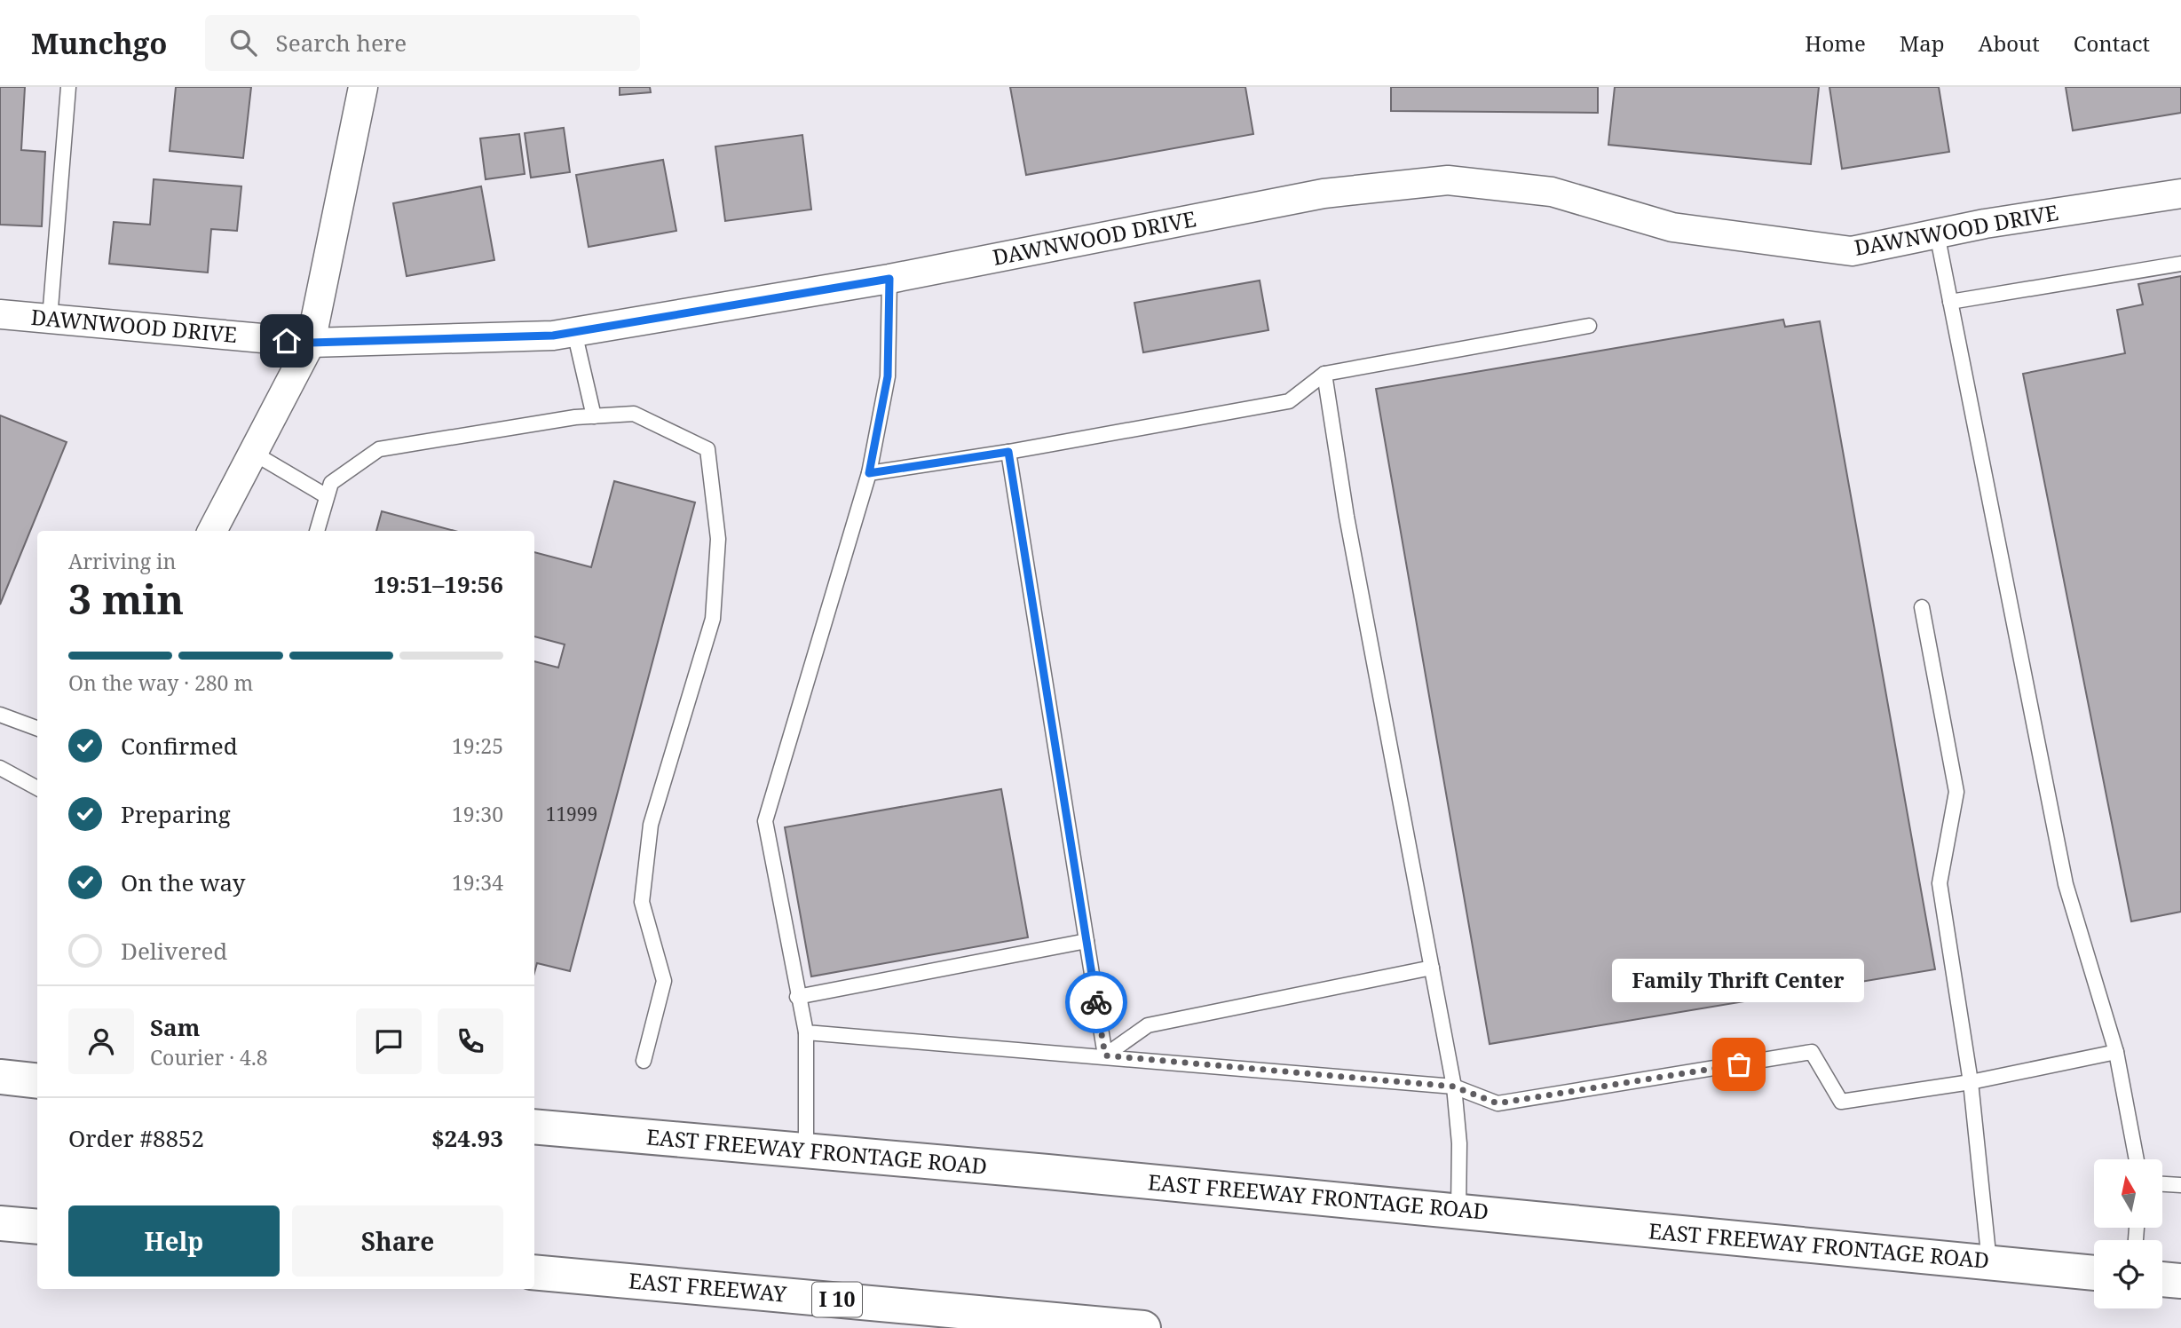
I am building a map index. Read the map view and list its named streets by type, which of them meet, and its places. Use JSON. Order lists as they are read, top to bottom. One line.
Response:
{"streets":{"main road":["EAST FREEWAY FRONTAGE ROAD","EAST FREEWAY","I 10"],"street":["DAWNWOOD DRIVE"]},"places":["Family Thrift Center"],"house_numbers":["11999"],"north":"top","page":{"header":"Munchgo","search":"Search here","nav":["Home","Map","About","Contact"],"heading":["3 min","Arriving in","19:51–19:56"],"panel":["Sam","Courier · 4.8","Order #8852","$24.93"],"bar":"On the way · 280 m","list":[["Confirmed","19:25"],["Preparing","19:30"],["On the way","19:34"],"Delivered"],"bubble":"Family Thrift Center","buttons":["Help","Share"]}}
